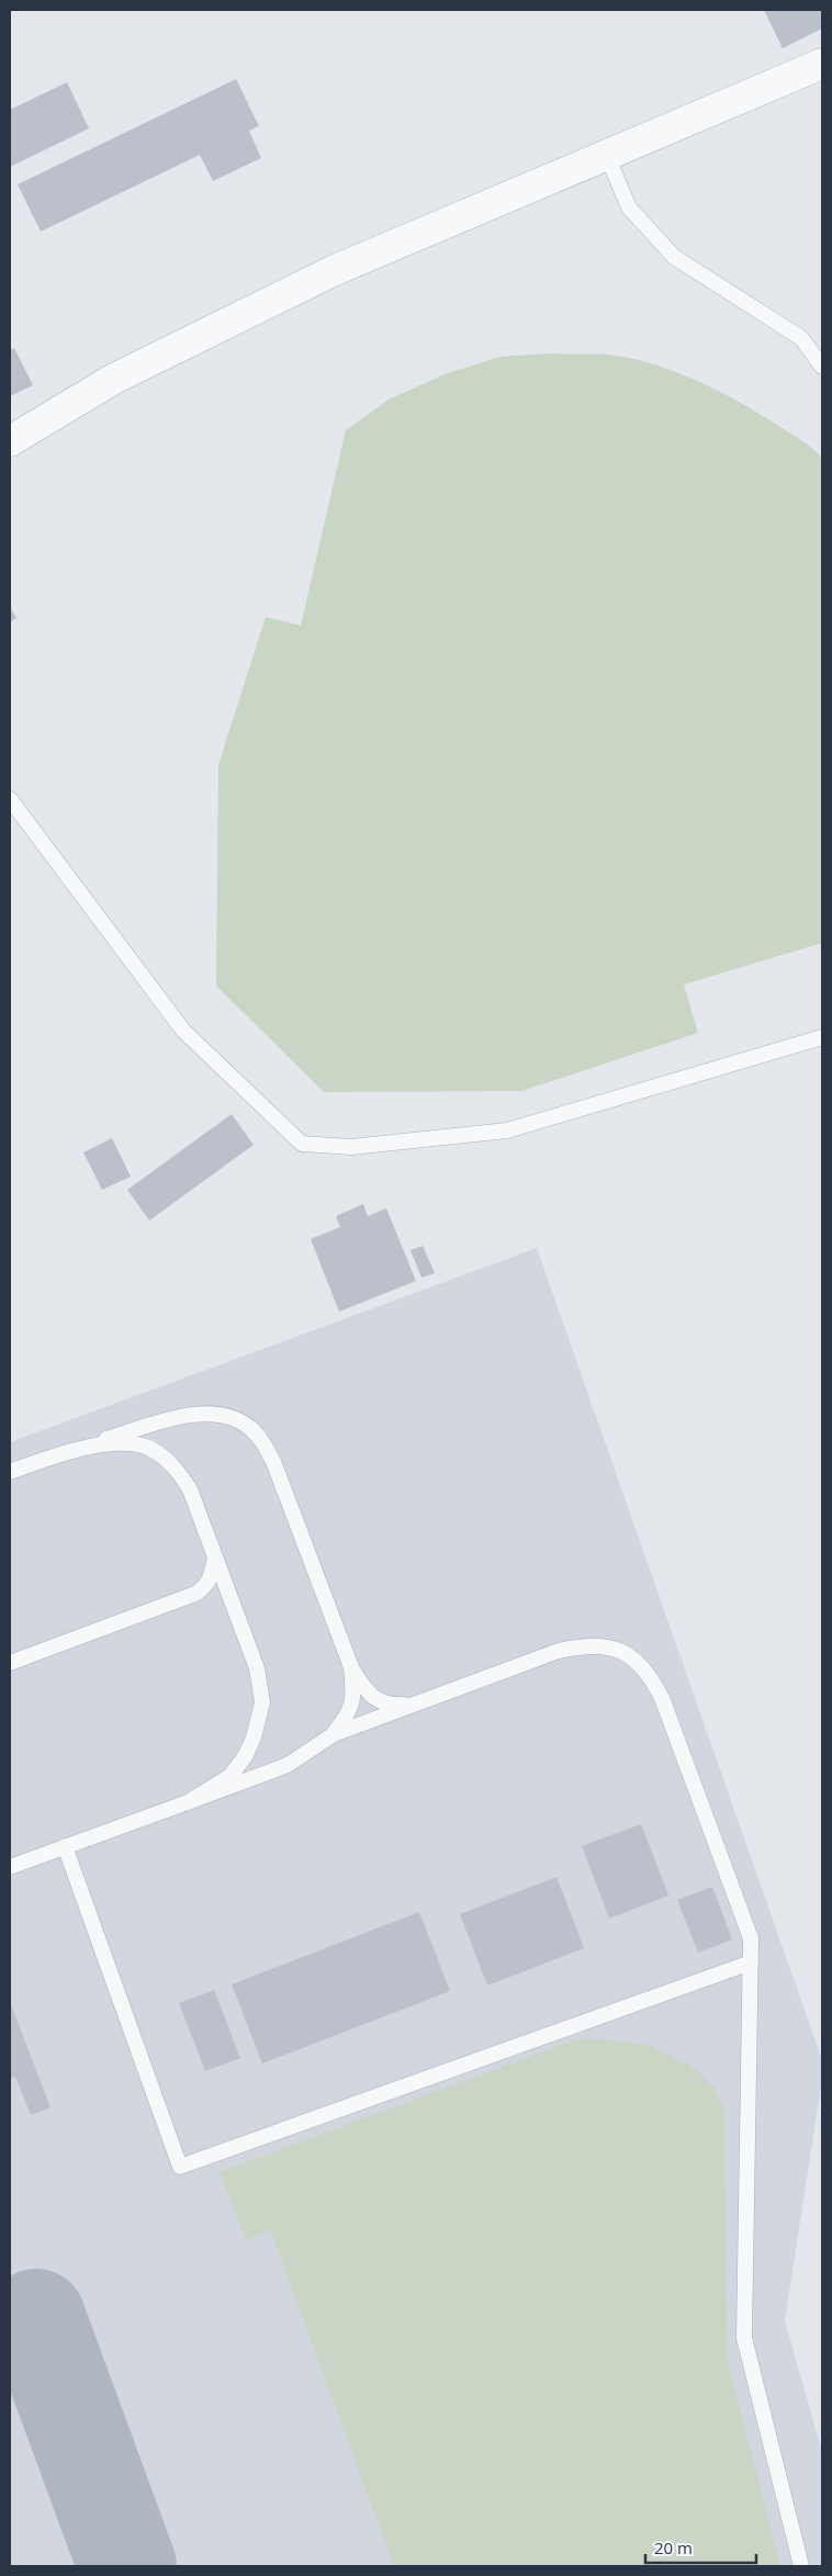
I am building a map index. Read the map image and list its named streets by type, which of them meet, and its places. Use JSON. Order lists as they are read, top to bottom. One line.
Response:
{"scale_bar":"20 m"}
